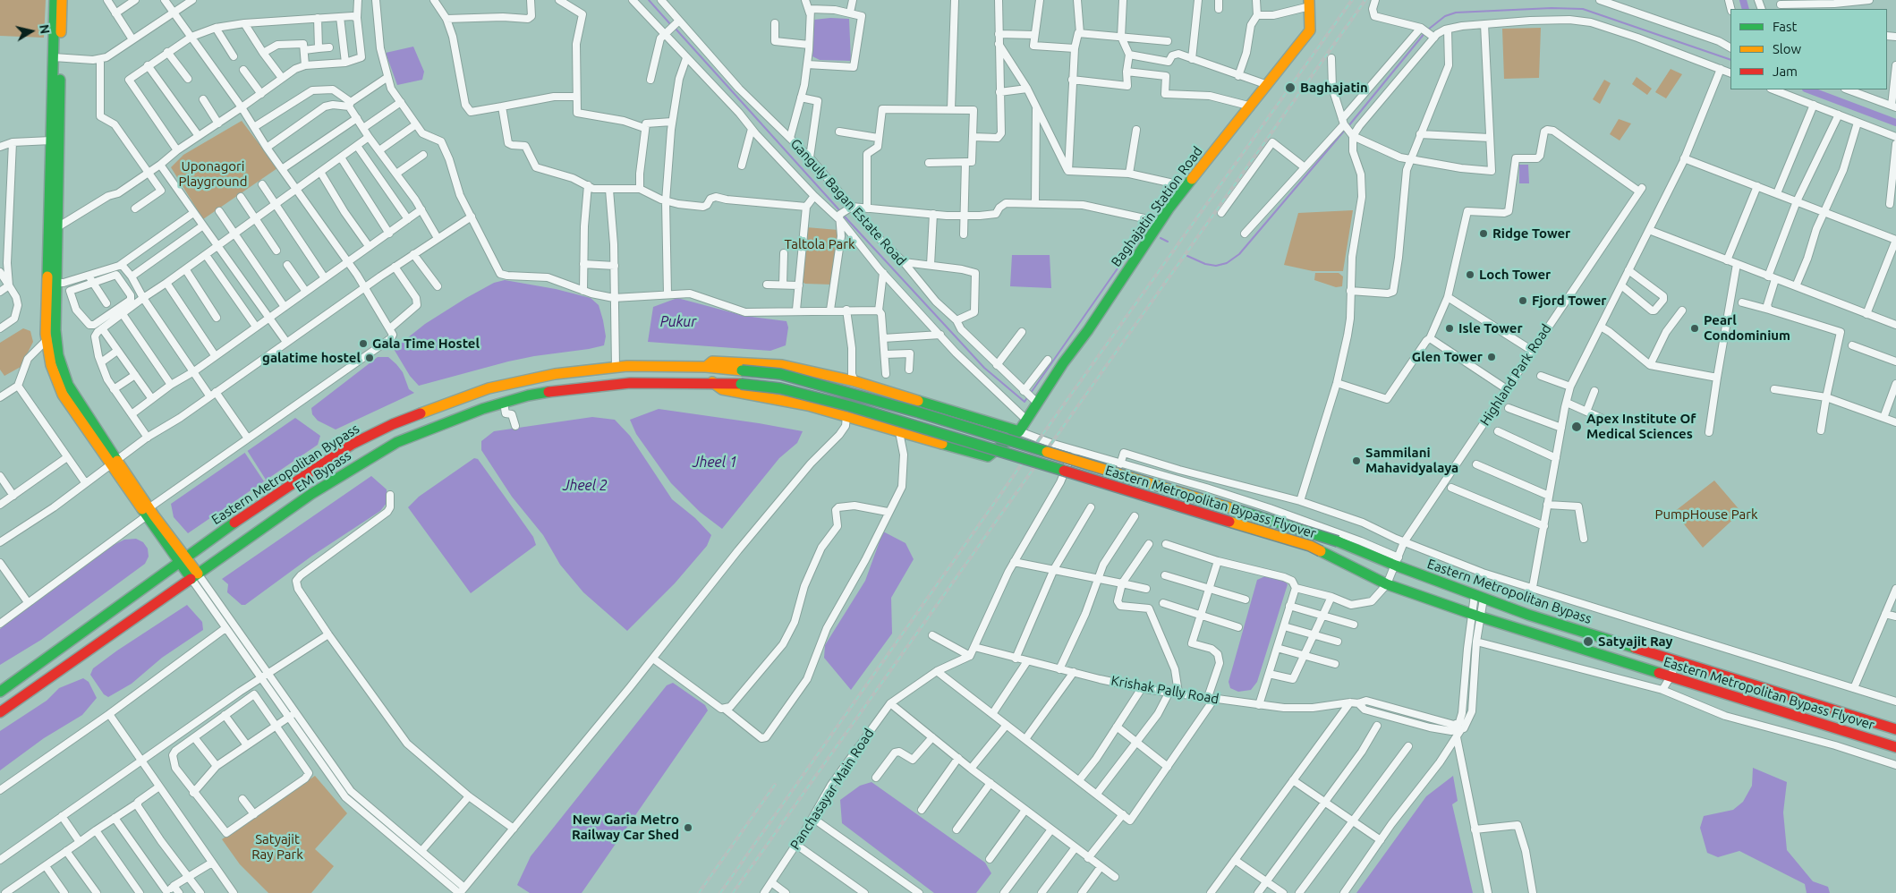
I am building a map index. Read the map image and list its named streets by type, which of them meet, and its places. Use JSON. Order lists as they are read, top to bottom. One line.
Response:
{"streets":{"main road":["Baghajatin Station Road","EM Bypass","Eastern Metropolitan Bypass","Eastern Metropolitan Bypass Flyover"],"street":["Ganguly Bagan Estate Road","Highland Park Road","Krishak Pally Road","Panchasayar Main Road"]},"crossings":[["Ganguly Bagan Estate Road","Baghajatin Station Road"],["Highland Park Road","Eastern Metropolitan Bypass"],["Highland Park Road","Eastern Metropolitan Bypass Flyover"],["EM Bypass","Eastern Metropolitan Bypass Flyover"],["Eastern Metropolitan Bypass","Eastern Metropolitan Bypass Flyover"]],"water":["Pukur","Jheel 1","Jheel 2"],"parks":["Uponagori Playground","Taltola Park","PumpHouse Park","Satyajit Ray Park"],"places":["Baghajatin","Ridge Tower","Loch Tower","Fjord Tower","Isle Tower","Pearl Condominium","Gala Time Hostel","Glen Tower","galatime hostel","Apex Institute Of Medical Sciences","Sammilani Mahavidyalaya","Satyajit Ray","New Garia Metro Railway Car Shed"],"legend":["Fast","Slow","Jam"],"north":"right"}
